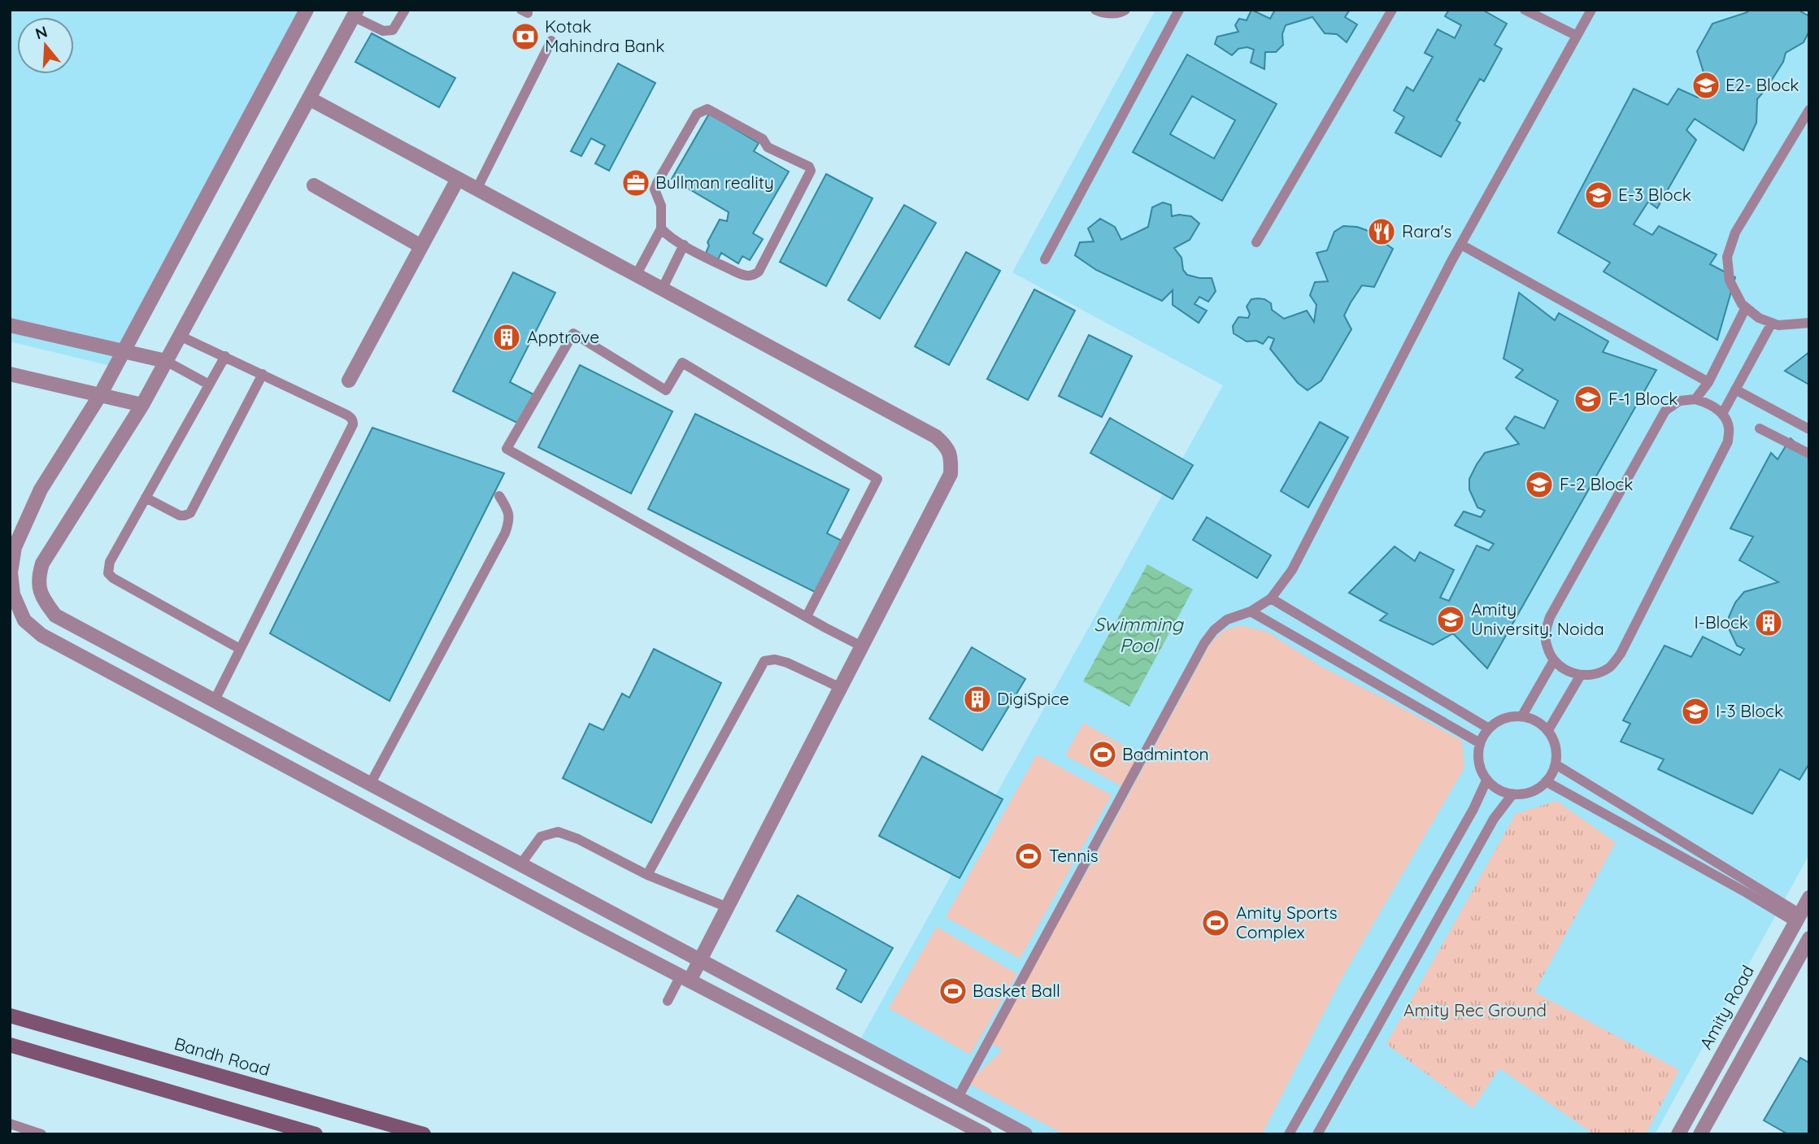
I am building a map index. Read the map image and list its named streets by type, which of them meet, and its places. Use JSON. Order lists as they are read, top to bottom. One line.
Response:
{"streets":{"main road":["Bandh Road"],"street":["Amity Road"]},"water":["Swimming Pool"],"parks":["Amity Rec Ground"],"places":{"bank":["Kotak Mahindra Bank"],"school or university":["E2- Block","E-3 Block","F-1 Block","F-2 Block","Amity University, Noida","I-3 Block"],"office":["Bullman reality"],"restaurant":["Rara's"],"building":["Apptrove","I-Block","DigiSpice"],"sports":["Badminton","Tennis","Amity Sports Complex","Basket Ball"]},"north":"top"}
